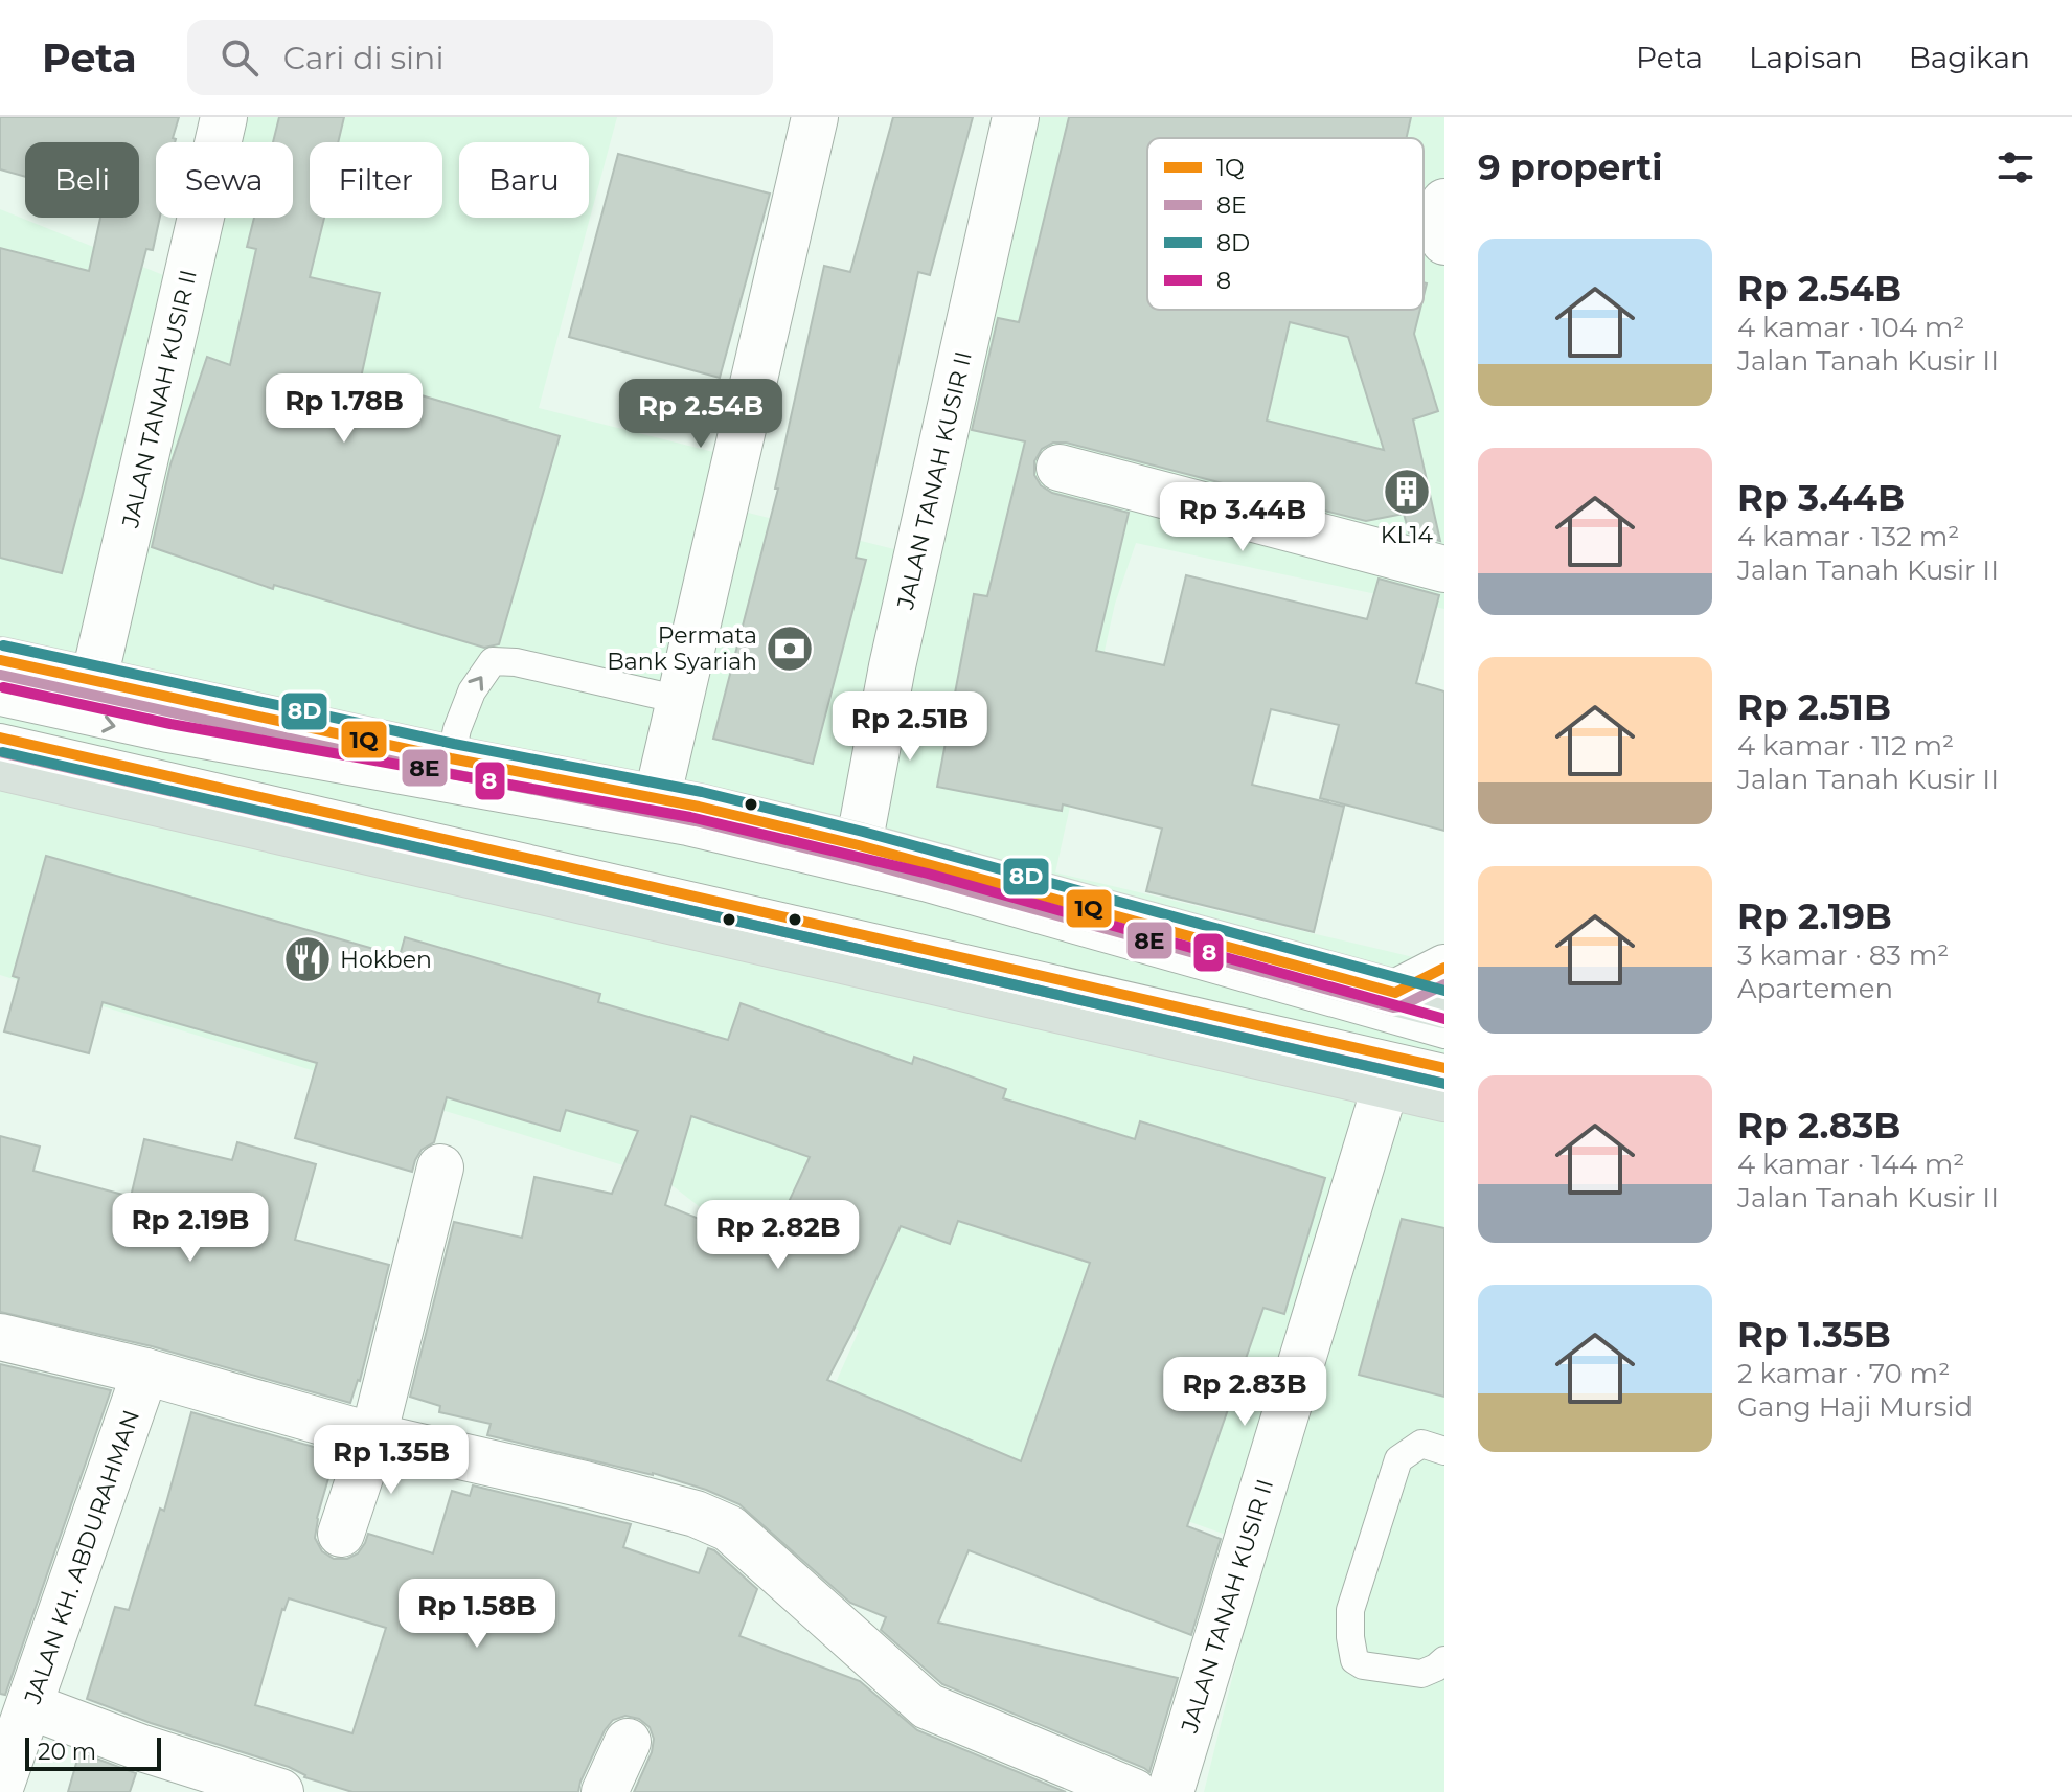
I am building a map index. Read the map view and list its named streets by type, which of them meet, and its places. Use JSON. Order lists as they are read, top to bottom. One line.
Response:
{"streets":{"street":["JALAN TANAH KUSIR II","JALAN KH. ABDURAHMAN"]},"places":{"building":["KL14"],"bank":["Permata Bank Syariah"],"restaurant":["Hokben"]},"lines":["transit line 8D","transit line 1Q","transit line 8E","transit line 8"],"legend":["1Q","8E","8D","8"],"scale_bar":"20 m","page":{"header":"Peta","search":"Cari di sini","nav":["Peta","Lapisan","Bagikan"],"heading":"9 properti","chip":["Beli","Sewa","Filter","Baru"],"list":[{"name":"Rp 2.54B","note":"4 kamar · 104 m² · Jalan Tanah Kusir II"},{"name":"Rp 3.44B","note":"4 kamar · 132 m² · Jalan Tanah Kusir II"},{"name":"Rp 2.51B","note":"4 kamar · 112 m² · Jalan Tanah Kusir II"},{"name":"Rp 2.19B","note":"3 kamar · 83 m² · Apartemen"},{"name":"Rp 2.83B","note":"4 kamar · 144 m² · Jalan Tanah Kusir II"},{"name":"Rp 1.35B","note":"2 kamar · 70 m² · Gang Haji Mursid"}],"price":["Rp 1.78B","Rp 2.54B","Rp 3.44B","Rp 2.51B","Rp 2.19B","Rp 2.82B","Rp 2.83B","Rp 1.35B","Rp 1.58B"],"scale":"20 m"}}
